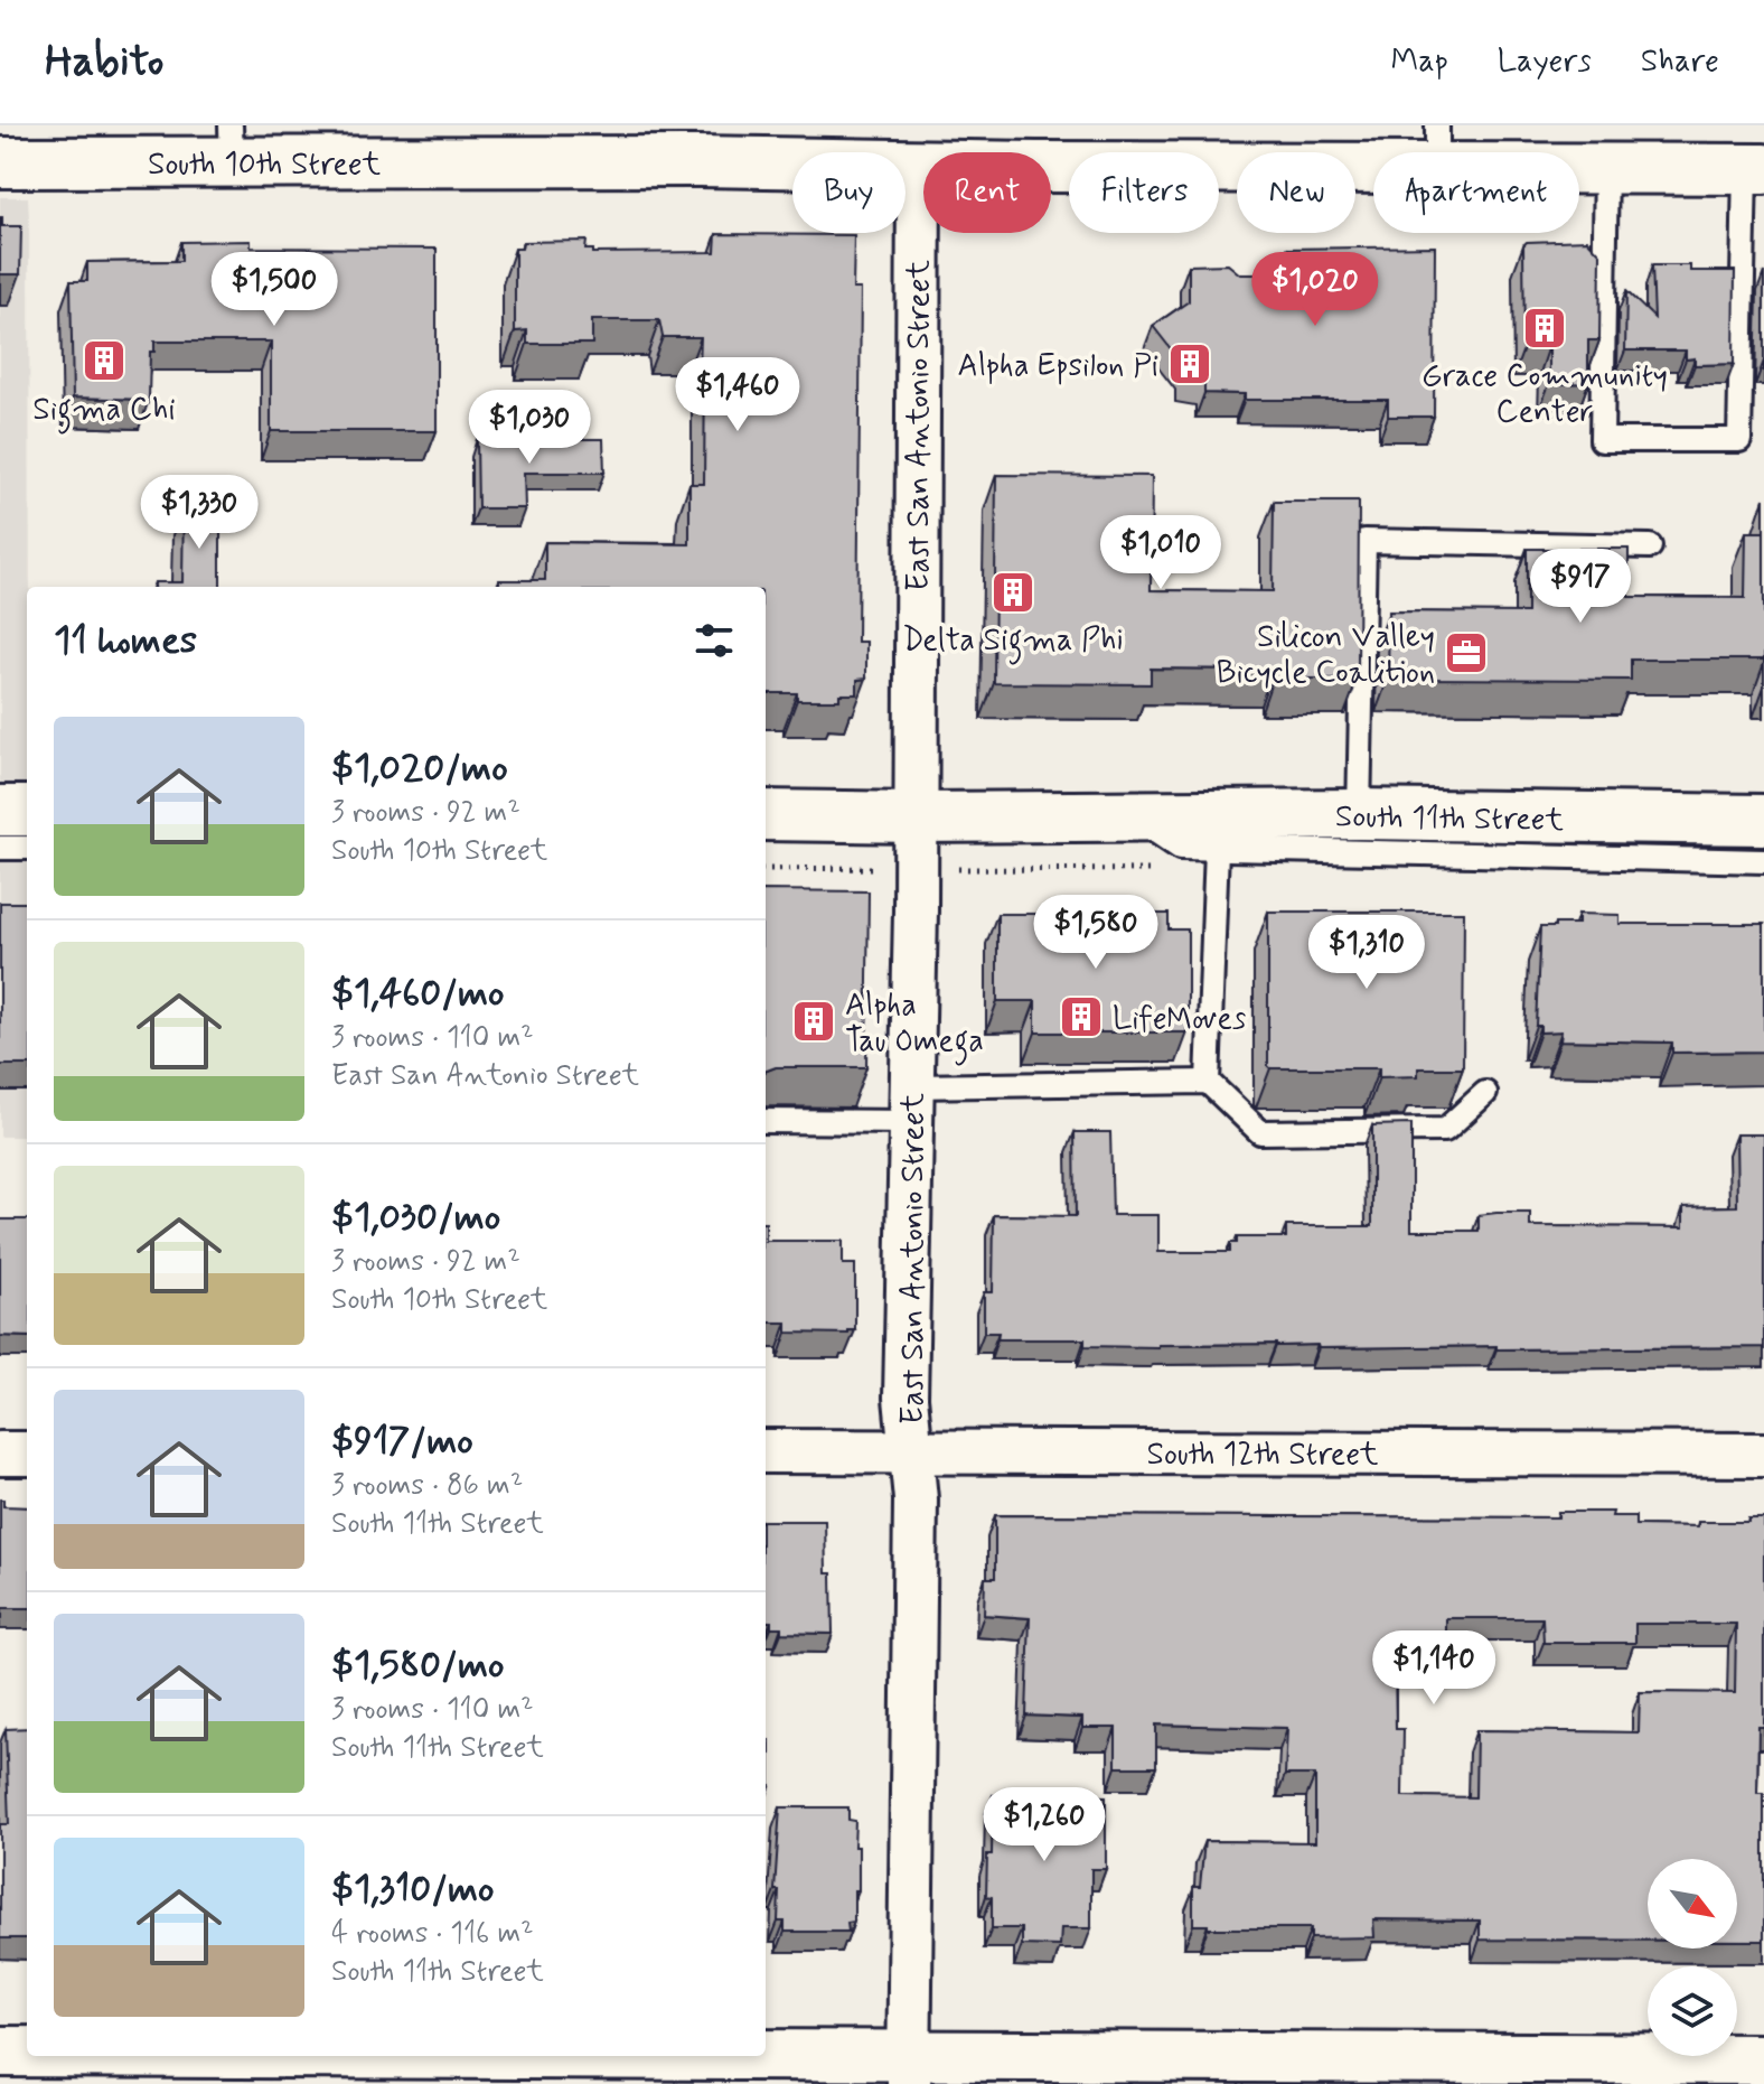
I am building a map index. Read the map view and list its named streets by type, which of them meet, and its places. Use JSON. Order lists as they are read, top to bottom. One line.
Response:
{"streets":{"main road":["South 10th Street","South 11th Street"],"street":["East San Antonio Street","South 12th Street"]},"crossings":[["South 10th Street","East San Antonio Street"],["East San Antonio Street","South 11th Street"],["East San Antonio Street","South 12th Street"]],"places":{"building":["Grace Community Center","Sigma Chi","Alpha Epsilon Pi","Delta Sigma Phi","LifeMoves","Alpha Tau Omega"],"office":["Silicon Valley Bicycle Coalition"]},"north":"bottom right","page":{"header":"Habito","nav":["Map","Layers","Share"],"chip":["Buy","Rent","Filters","New","Apartment"],"price":["$1,500","$1,020","$1,460","$1,030","$1,330","$1,010","$917","$1,580","$1,310","$1,140","$1,260"],"heading":"11 homes","list":[{"name":"$1,020/mo","note":"3 rooms · 92 m² · South 10th Street"},{"name":"$1,460/mo","note":"3 rooms · 110 m² · East San Antonio Street"},{"name":"$1,030/mo","note":"3 rooms · 92 m² · South 10th Street"},{"name":"$917/mo","note":"3 rooms · 86 m² · South 11th Street"},{"name":"$1,580/mo","note":"3 rooms · 110 m² · South 11th Street"},{"name":"$1,310/mo","note":"4 rooms · 116 m² · South 11th Street"}]}}
